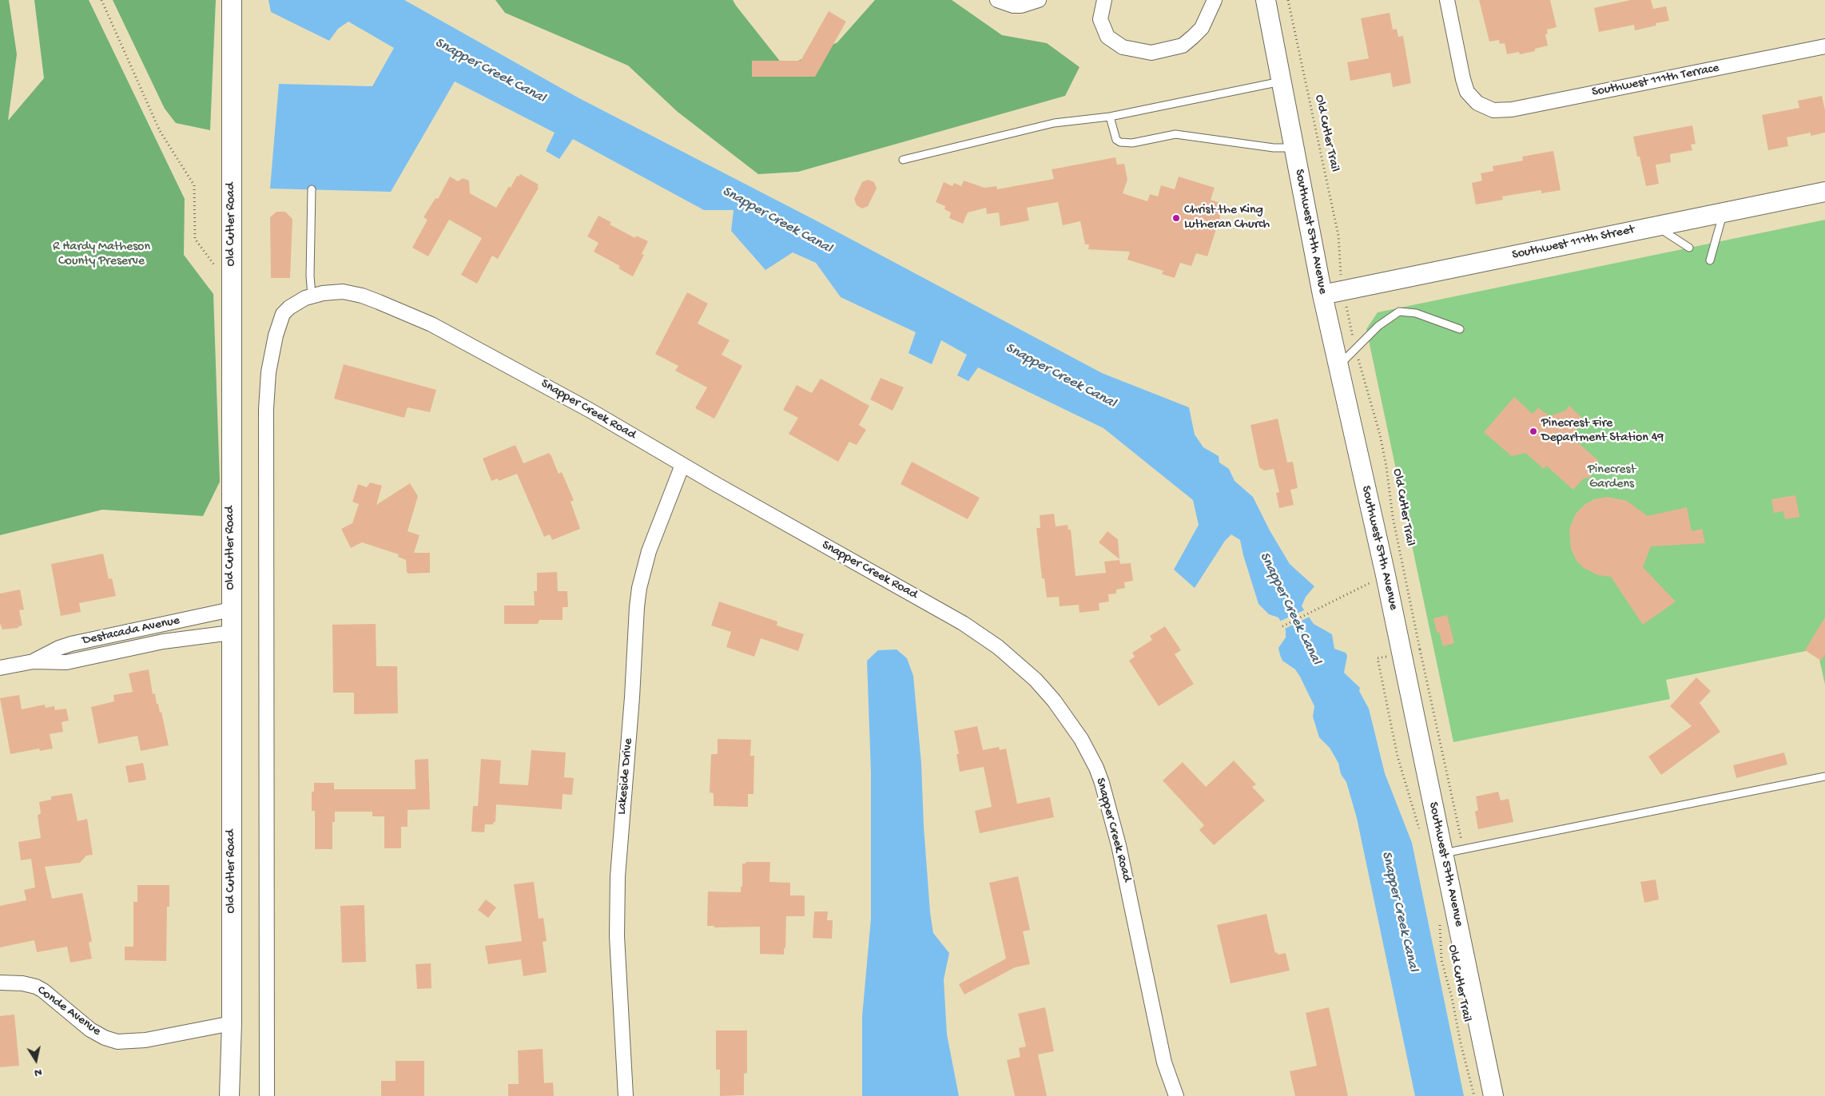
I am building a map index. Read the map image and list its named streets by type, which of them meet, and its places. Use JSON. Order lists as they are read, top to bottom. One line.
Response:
{"streets":{"main road":["Old Cutler Road","Southwest 57th Avenue","Southwest 111th Street"],"street":["Southwest 111th Terrace","Snapper Creek Road","Destacada Avenue","Lakeside Drive","Conde Avenue"],"path":["Old Cutler Trail"]},"crossings":[["Old Cutler Road","Destacada Avenue"],["Old Cutler Road","Conde Avenue"],["Southwest 57th Avenue","Southwest 111th Street"],["Snapper Creek Road","Lakeside Drive"]],"water":["Snapper Creek Canal"],"parks":["R Hardy Matheson County Preserve","Pinecrest Gardens"],"places":["Christ the King Lutheran Church","Pinecrest Fire Department Station 49"],"north":"bottom"}
